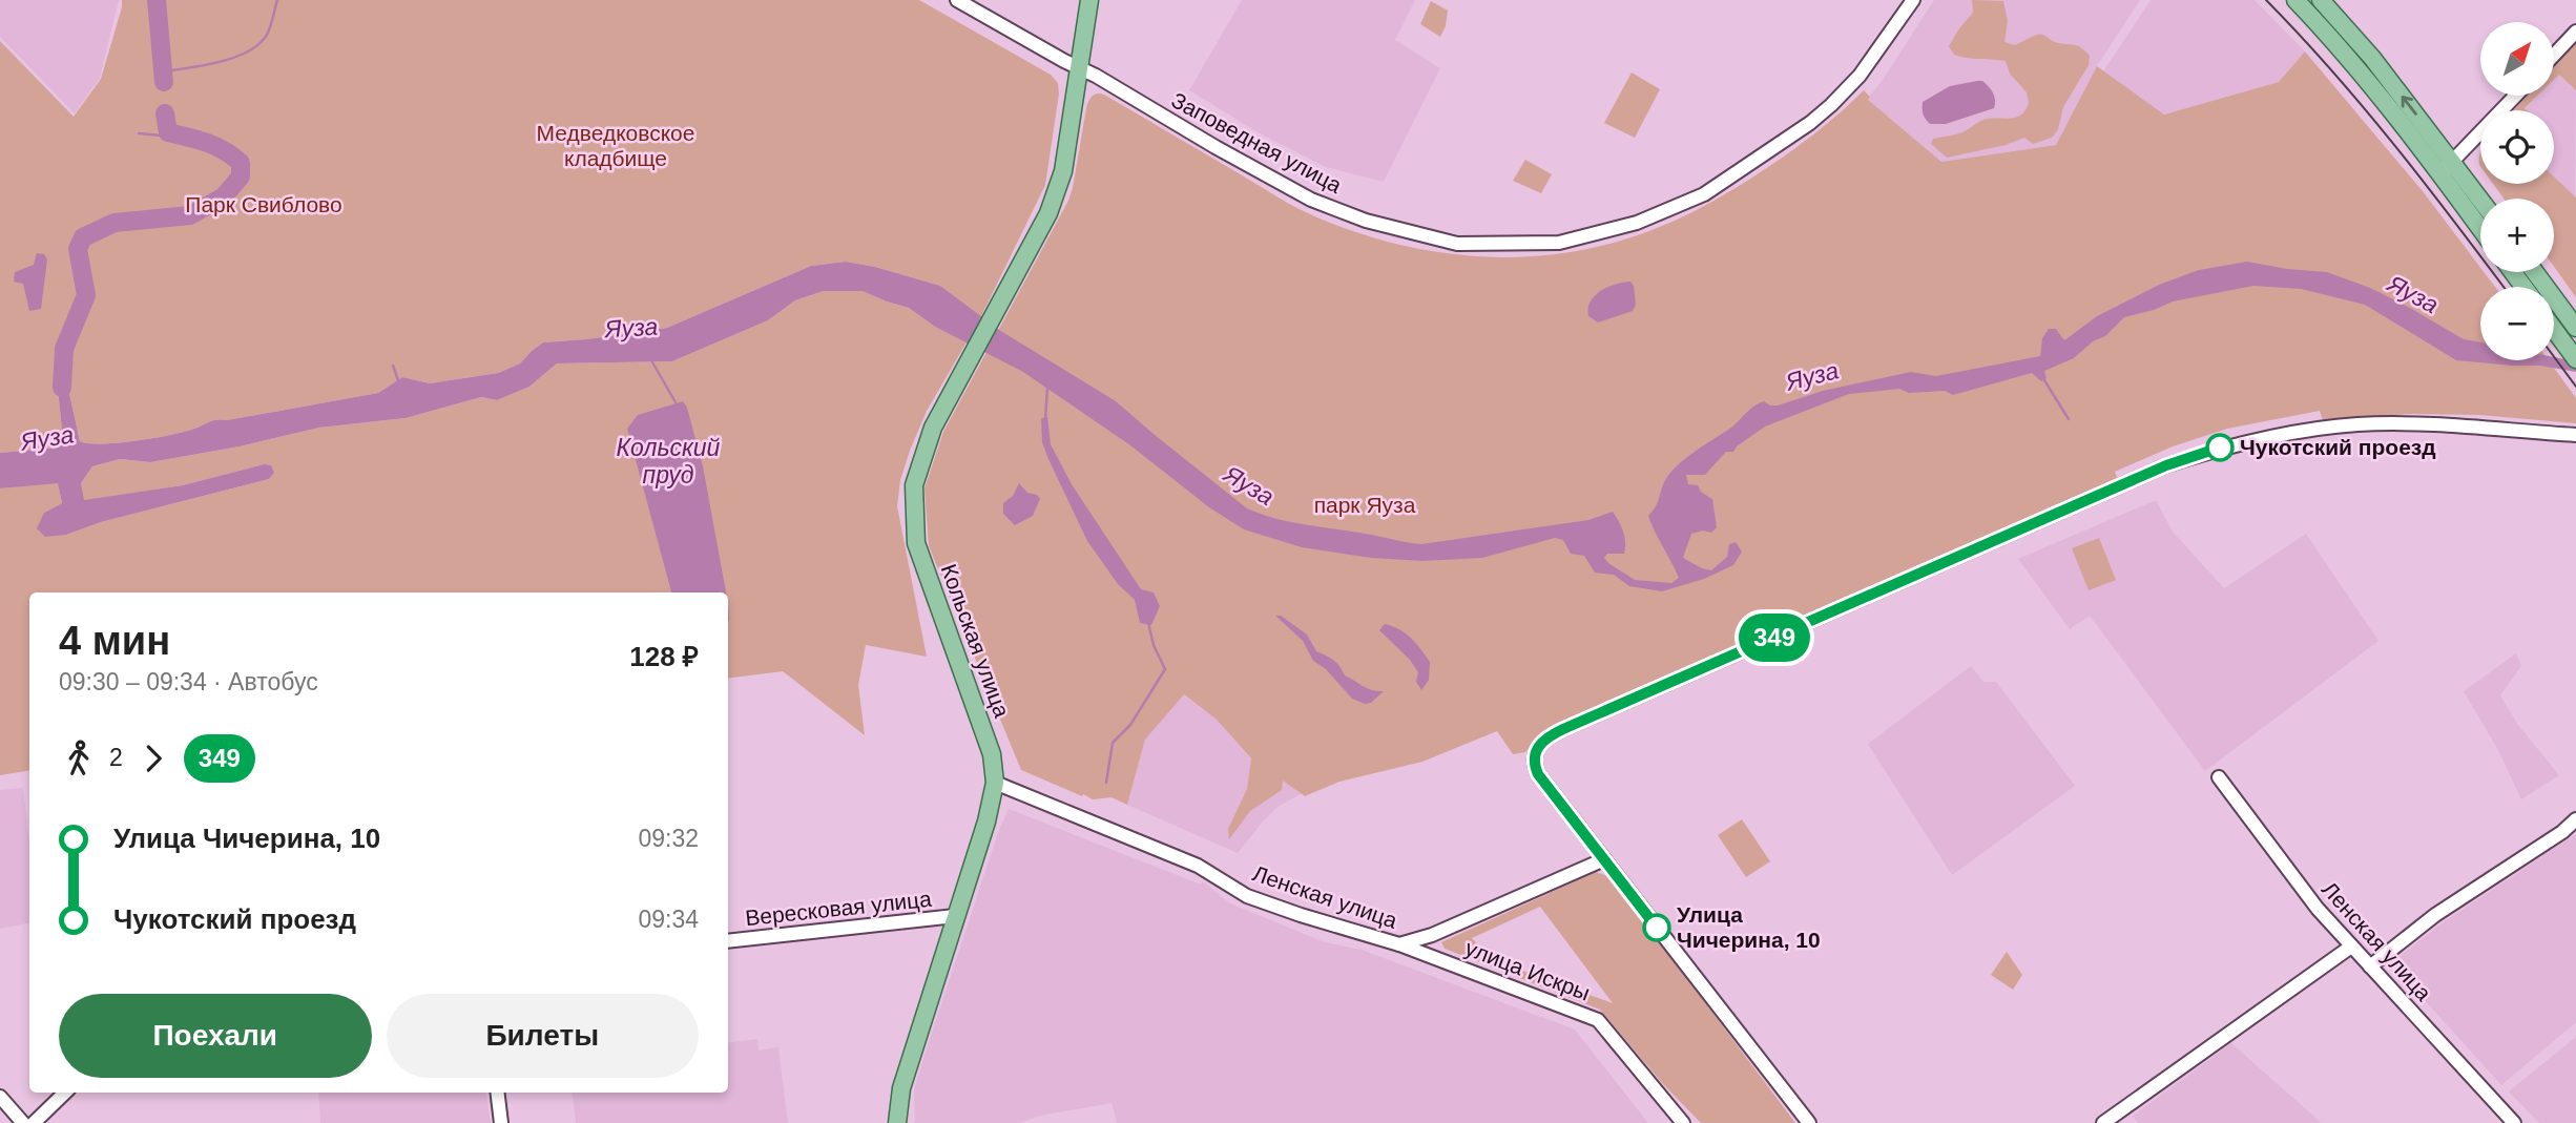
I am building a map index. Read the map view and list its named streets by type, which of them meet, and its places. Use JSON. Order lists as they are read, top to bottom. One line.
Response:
{"streets":{"main road":["Кольская улица"],"street":["Заповедная улица","Ленская улица","Вересковая улица","улица Искры"]},"crossings":[["Заповедная улица","Кольская улица"],["Кольская улица","Ленская улица"],["Кольская улица","Вересковая улица"],["Ленская улица","улица Искры"]],"water":["Яуза","Кольский пруд"],"parks":["Медведковское кладбище","Парк Свиблово","парк Яуза"],"places":["Чукотский проезд","Улица Чичерина, 10"],"lines":["bus line 349"],"north":"top right","page":{"on_map":"349","map_buttons":["+","−"],"heading":["4 мин","09:30 – 09:34 · Автобус","128 ₽"],"legs":["2","349"],"list":[{"name":"Улица Чичерина, 10","value":"09:32"},{"name":"Чукотский проезд","value":"09:34"}],"buttons":["Поехали","Билеты"]}}
